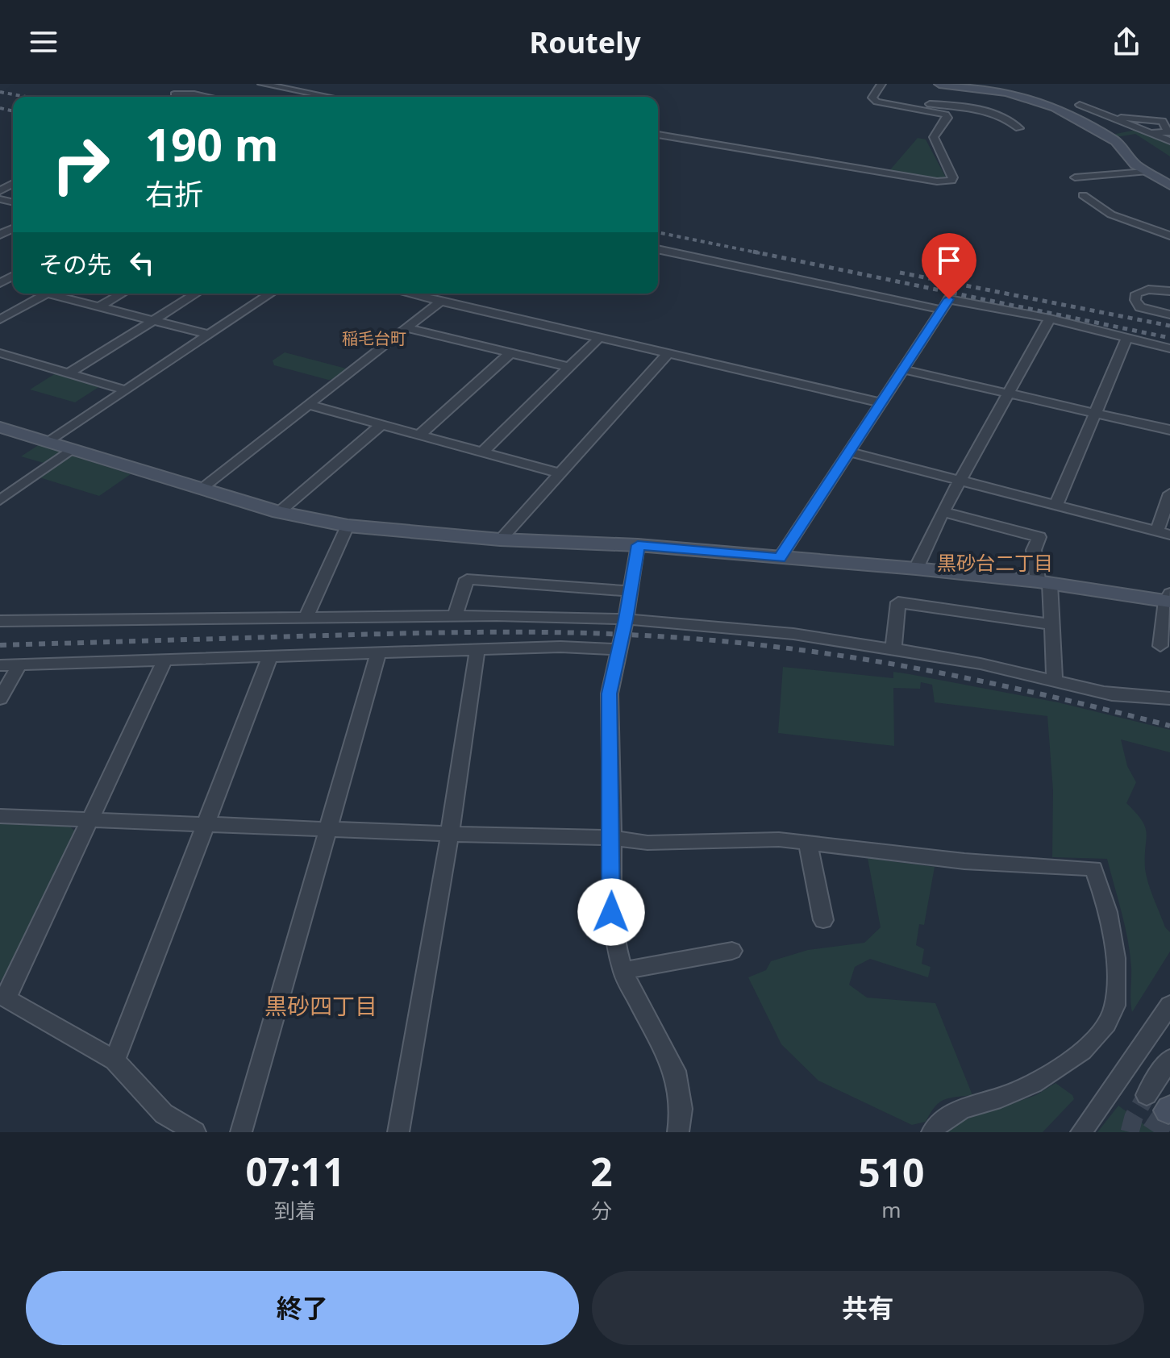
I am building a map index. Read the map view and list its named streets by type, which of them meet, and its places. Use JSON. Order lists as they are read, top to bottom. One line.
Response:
{"districts":["稲毛台町","黒砂台二丁目","黒砂四丁目"],"page":{"header":"Routely","turn":["190 m","右折"],"then":"その先","eta":["07:11","到着","2","分","510","m"],"buttons":["終了","共有"]}}
